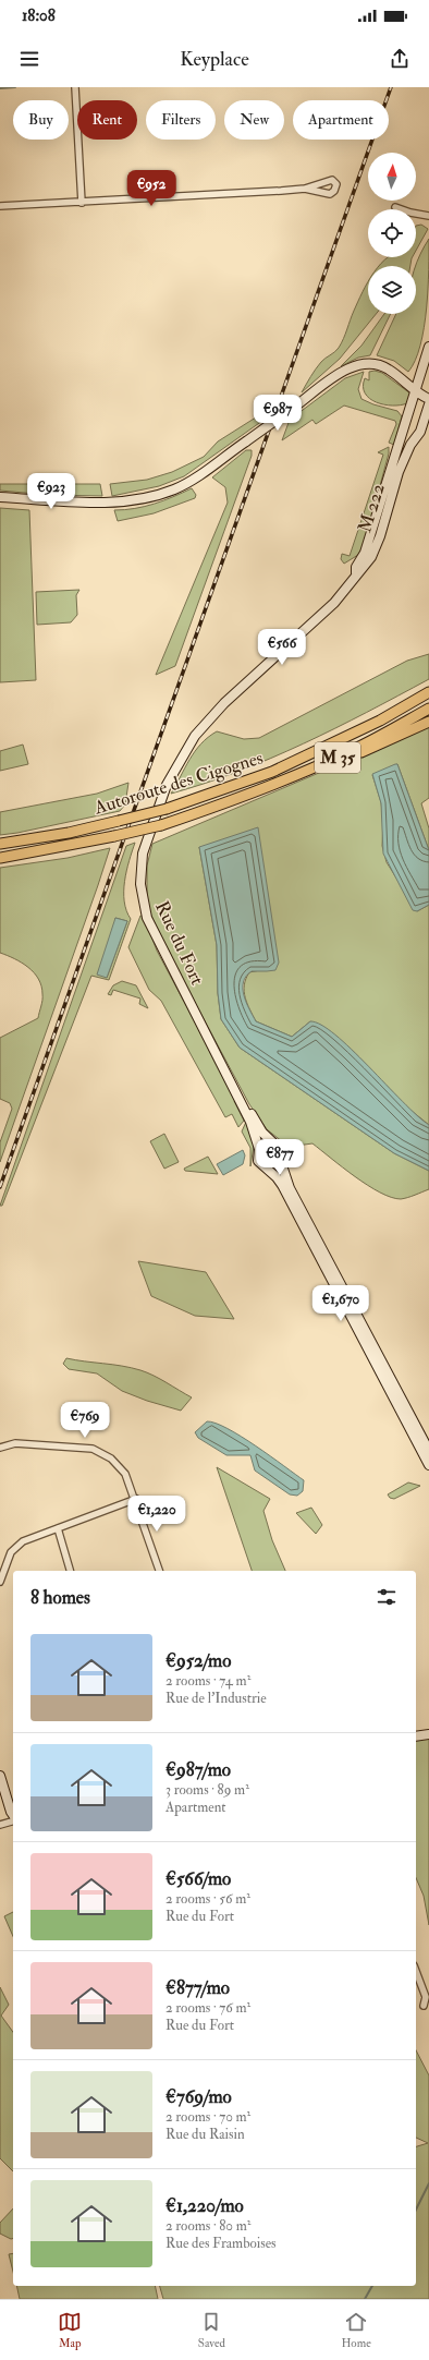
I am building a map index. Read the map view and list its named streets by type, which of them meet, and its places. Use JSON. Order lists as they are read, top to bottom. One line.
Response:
{"streets":{"highway":["M 35","Autoroute des Cigognes"],"main road":["M 222","Rue du Fort"]},"crossings":[["M 222","Rue du Fort"]],"north":"top","page":{"status":"18:08","header":"Keyplace","chip":["Buy","Rent","Filters","New","Apartment"],"price":["€952","€987","€923","€566","€877","€1,670","€769","€1,220"],"heading":"8 homes","list":[{"name":"€952/mo","note":"2 rooms · 74 m² · Rue de l'Industrie"},{"name":"€987/mo","note":"3 rooms · 89 m² · Apartment"},{"name":"€566/mo","note":"2 rooms · 56 m² · Rue du Fort"},{"name":"€877/mo","note":"2 rooms · 76 m² · Rue du Fort"},{"name":"€769/mo","note":"2 rooms · 70 m² · Rue du Raisin"},{"name":"€1,220/mo","note":"2 rooms · 80 m² · Rue des Framboises"}],"tabs":["Map","Saved","Home"]}}
